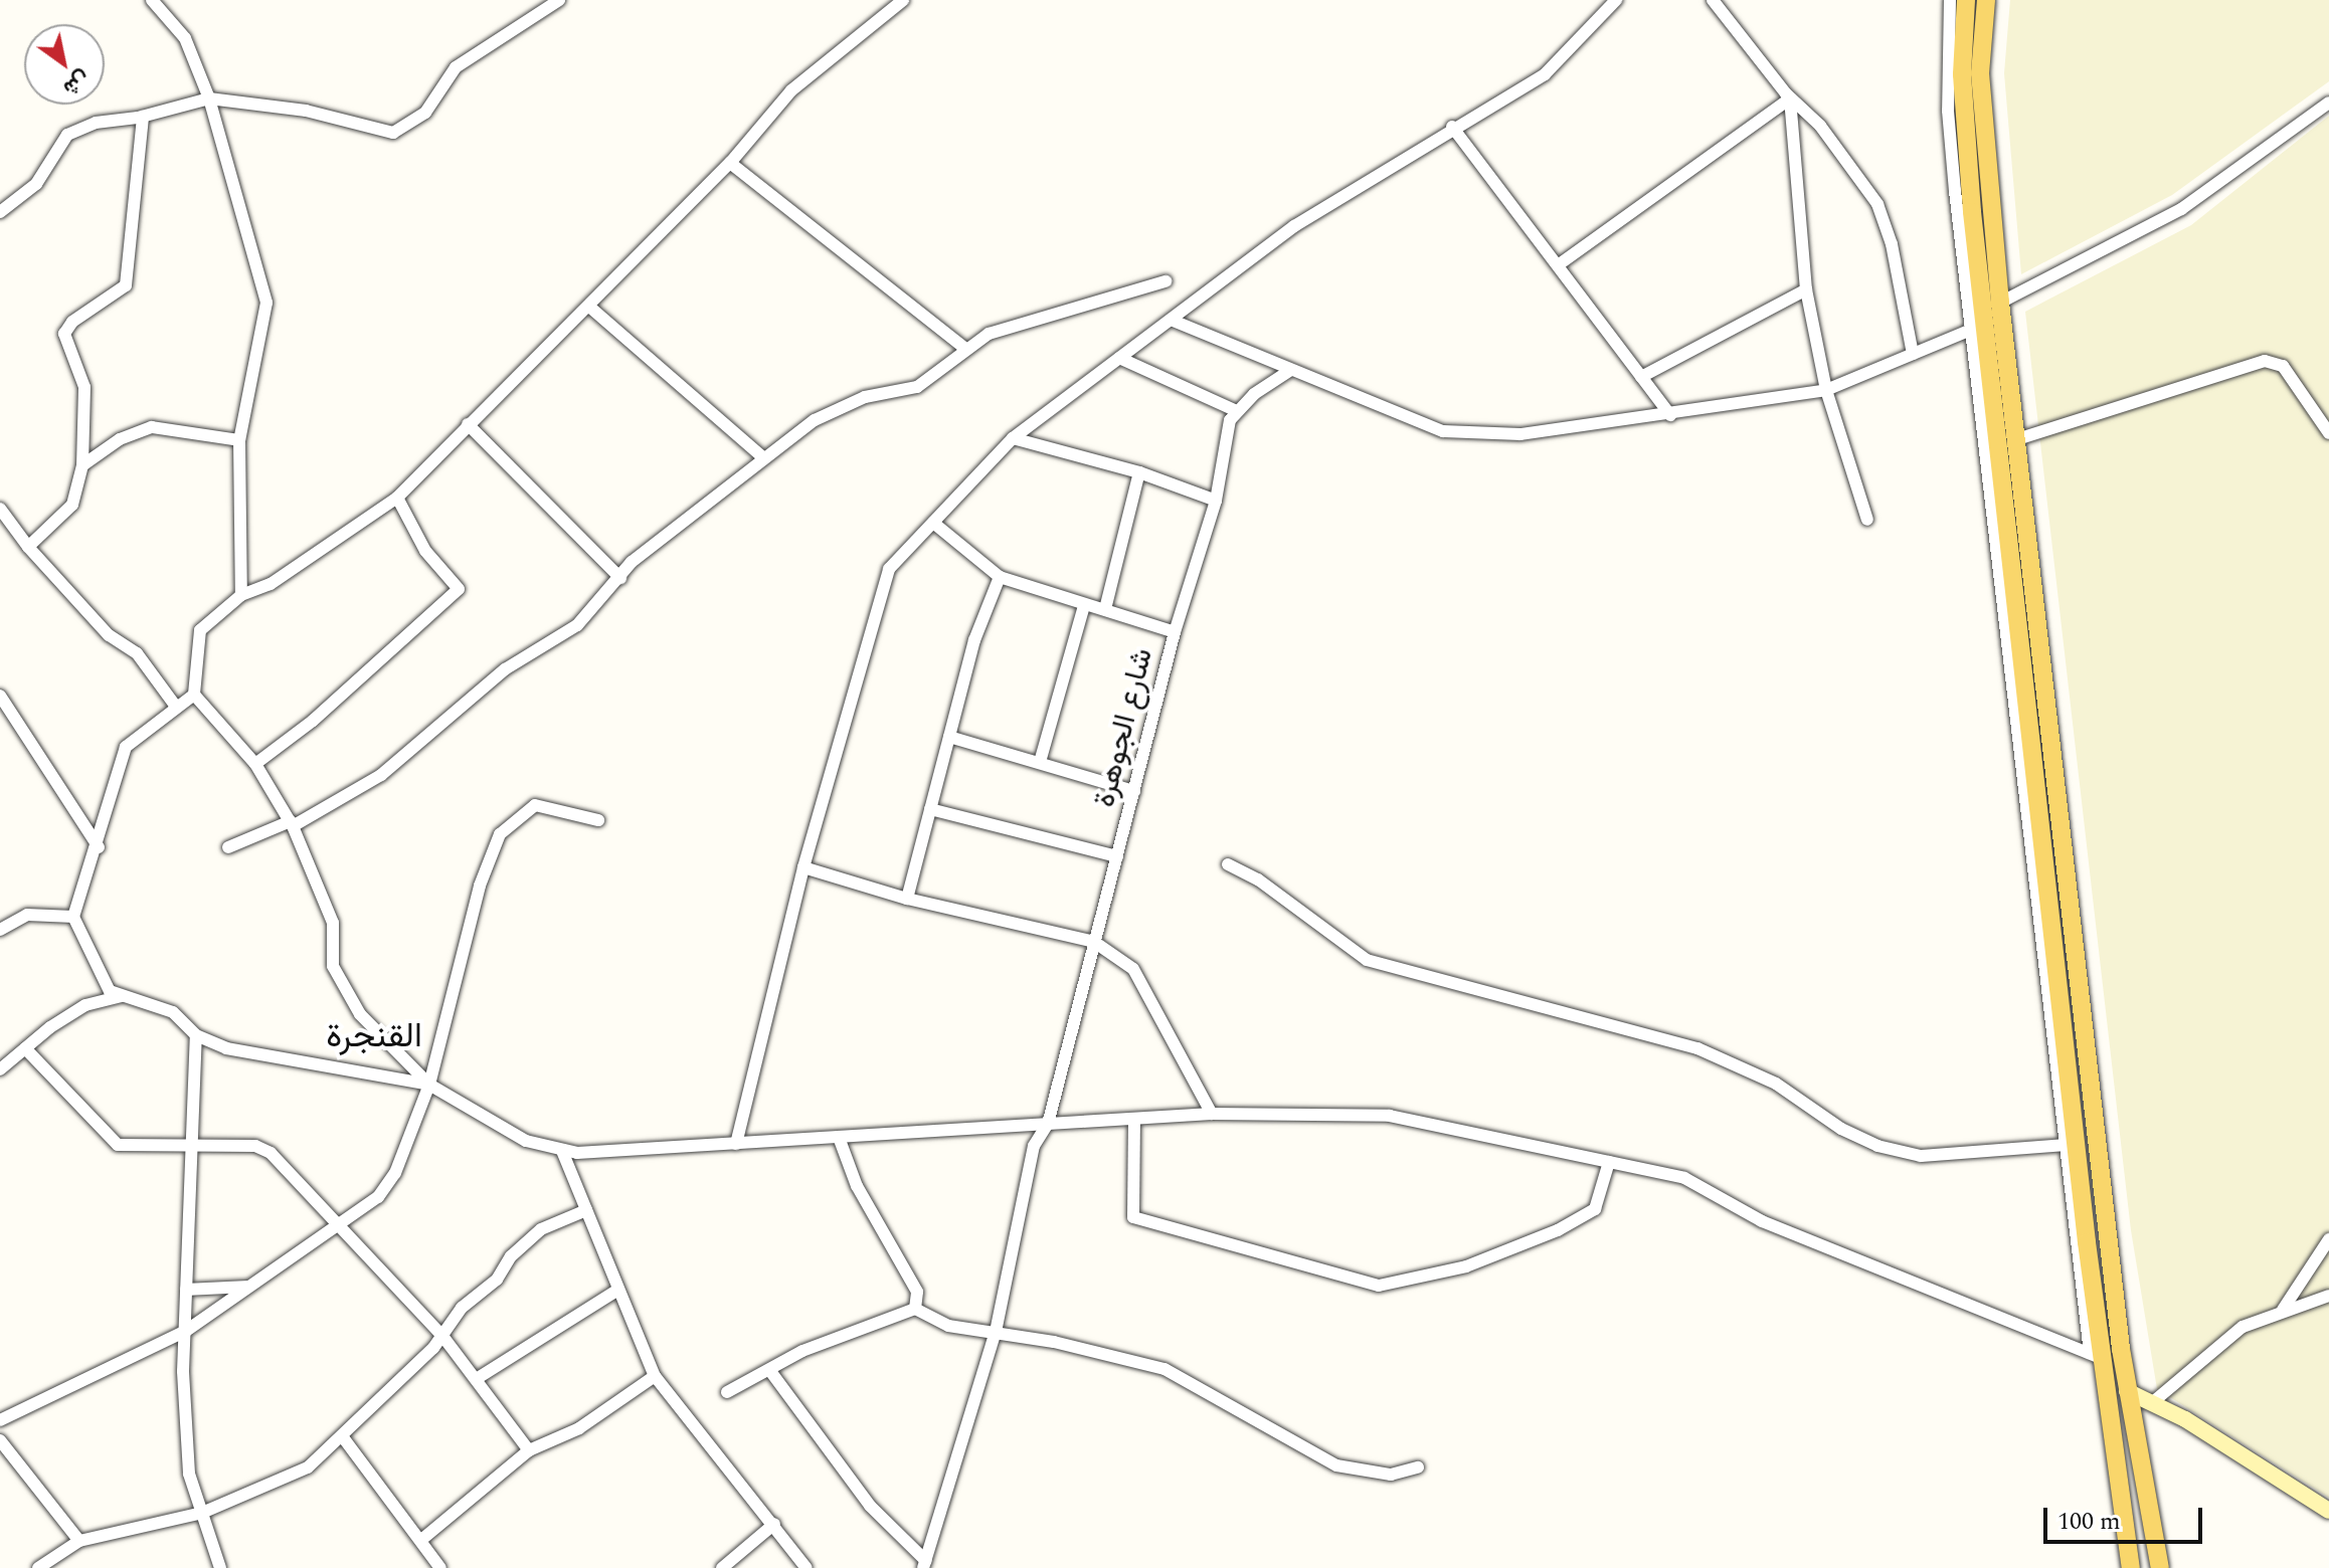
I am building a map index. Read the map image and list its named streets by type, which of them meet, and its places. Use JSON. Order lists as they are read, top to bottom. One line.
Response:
{"streets":{"street":["شارع الجوهرة"]},"districts":["القنجرة"],"scale_bar":"100 m","north":"bottom right"}
